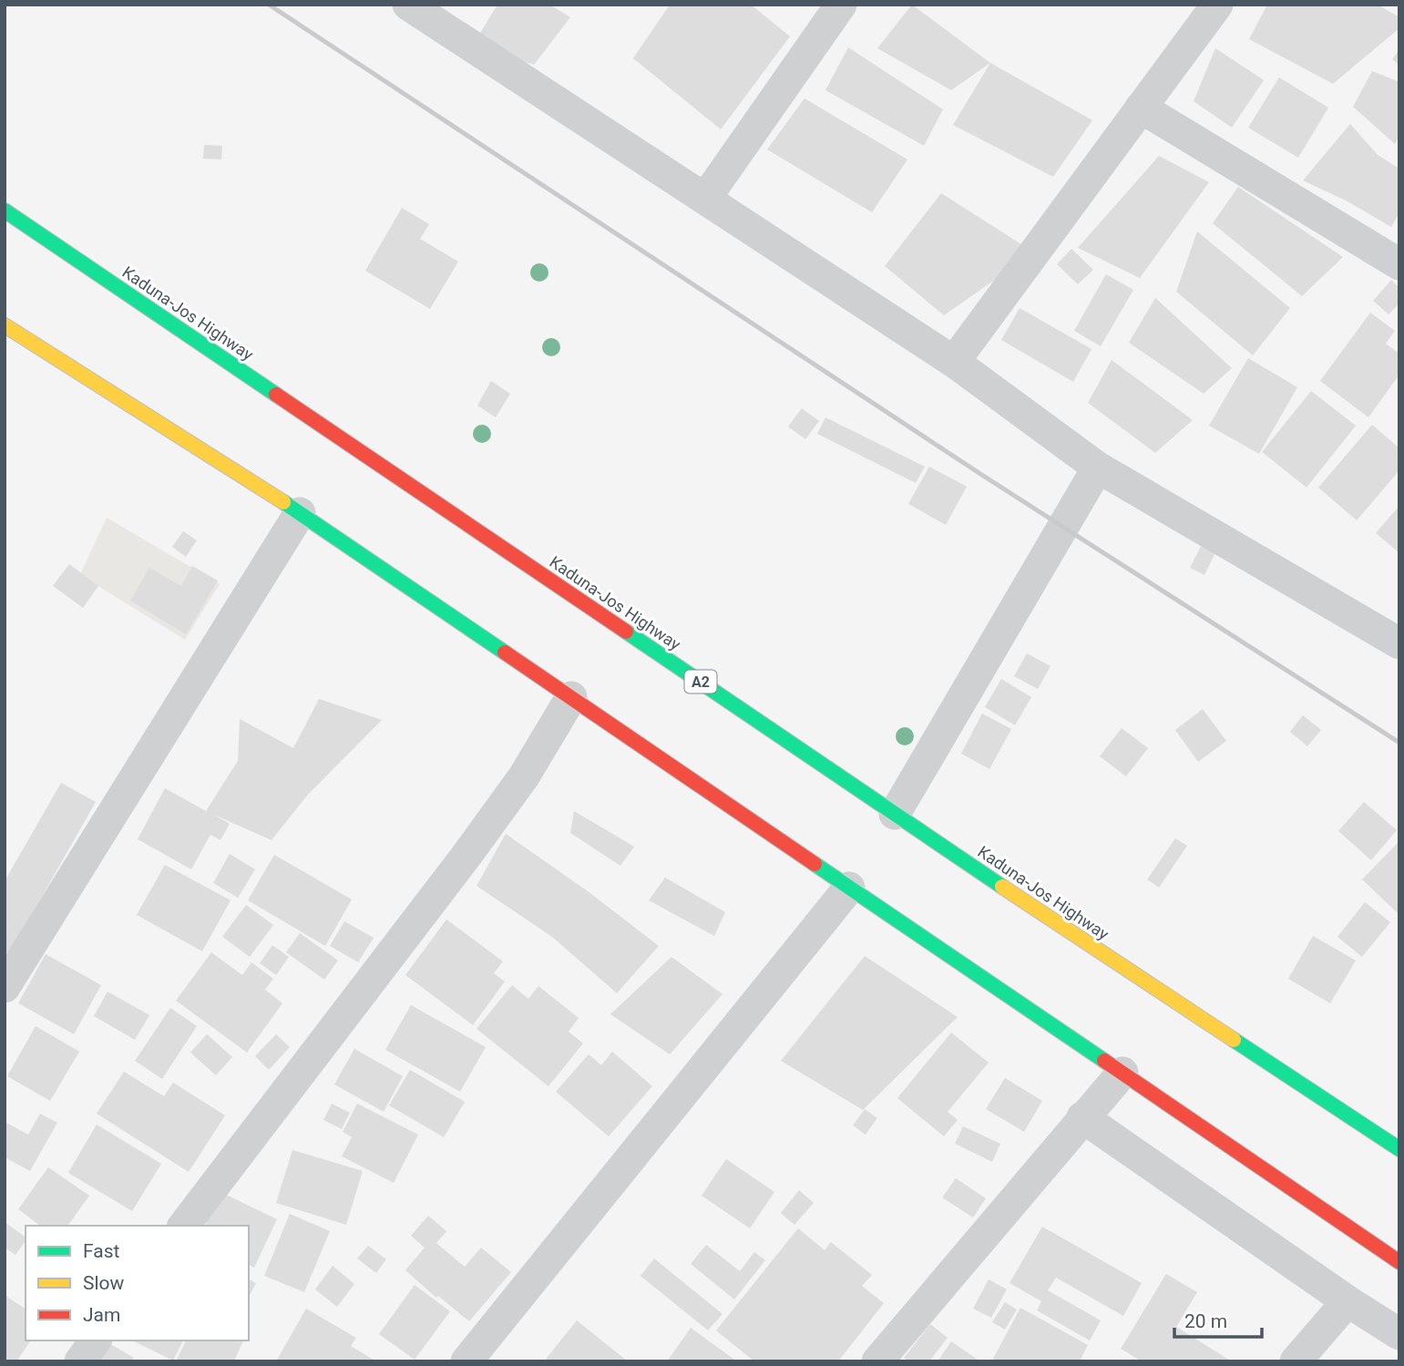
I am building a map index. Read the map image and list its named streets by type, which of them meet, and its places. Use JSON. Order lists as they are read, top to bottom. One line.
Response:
{"streets":{"highway":["Kaduna-Jos Highway","A2"]},"legend":["Fast","Slow","Jam"],"scale_bar":"20 m"}
